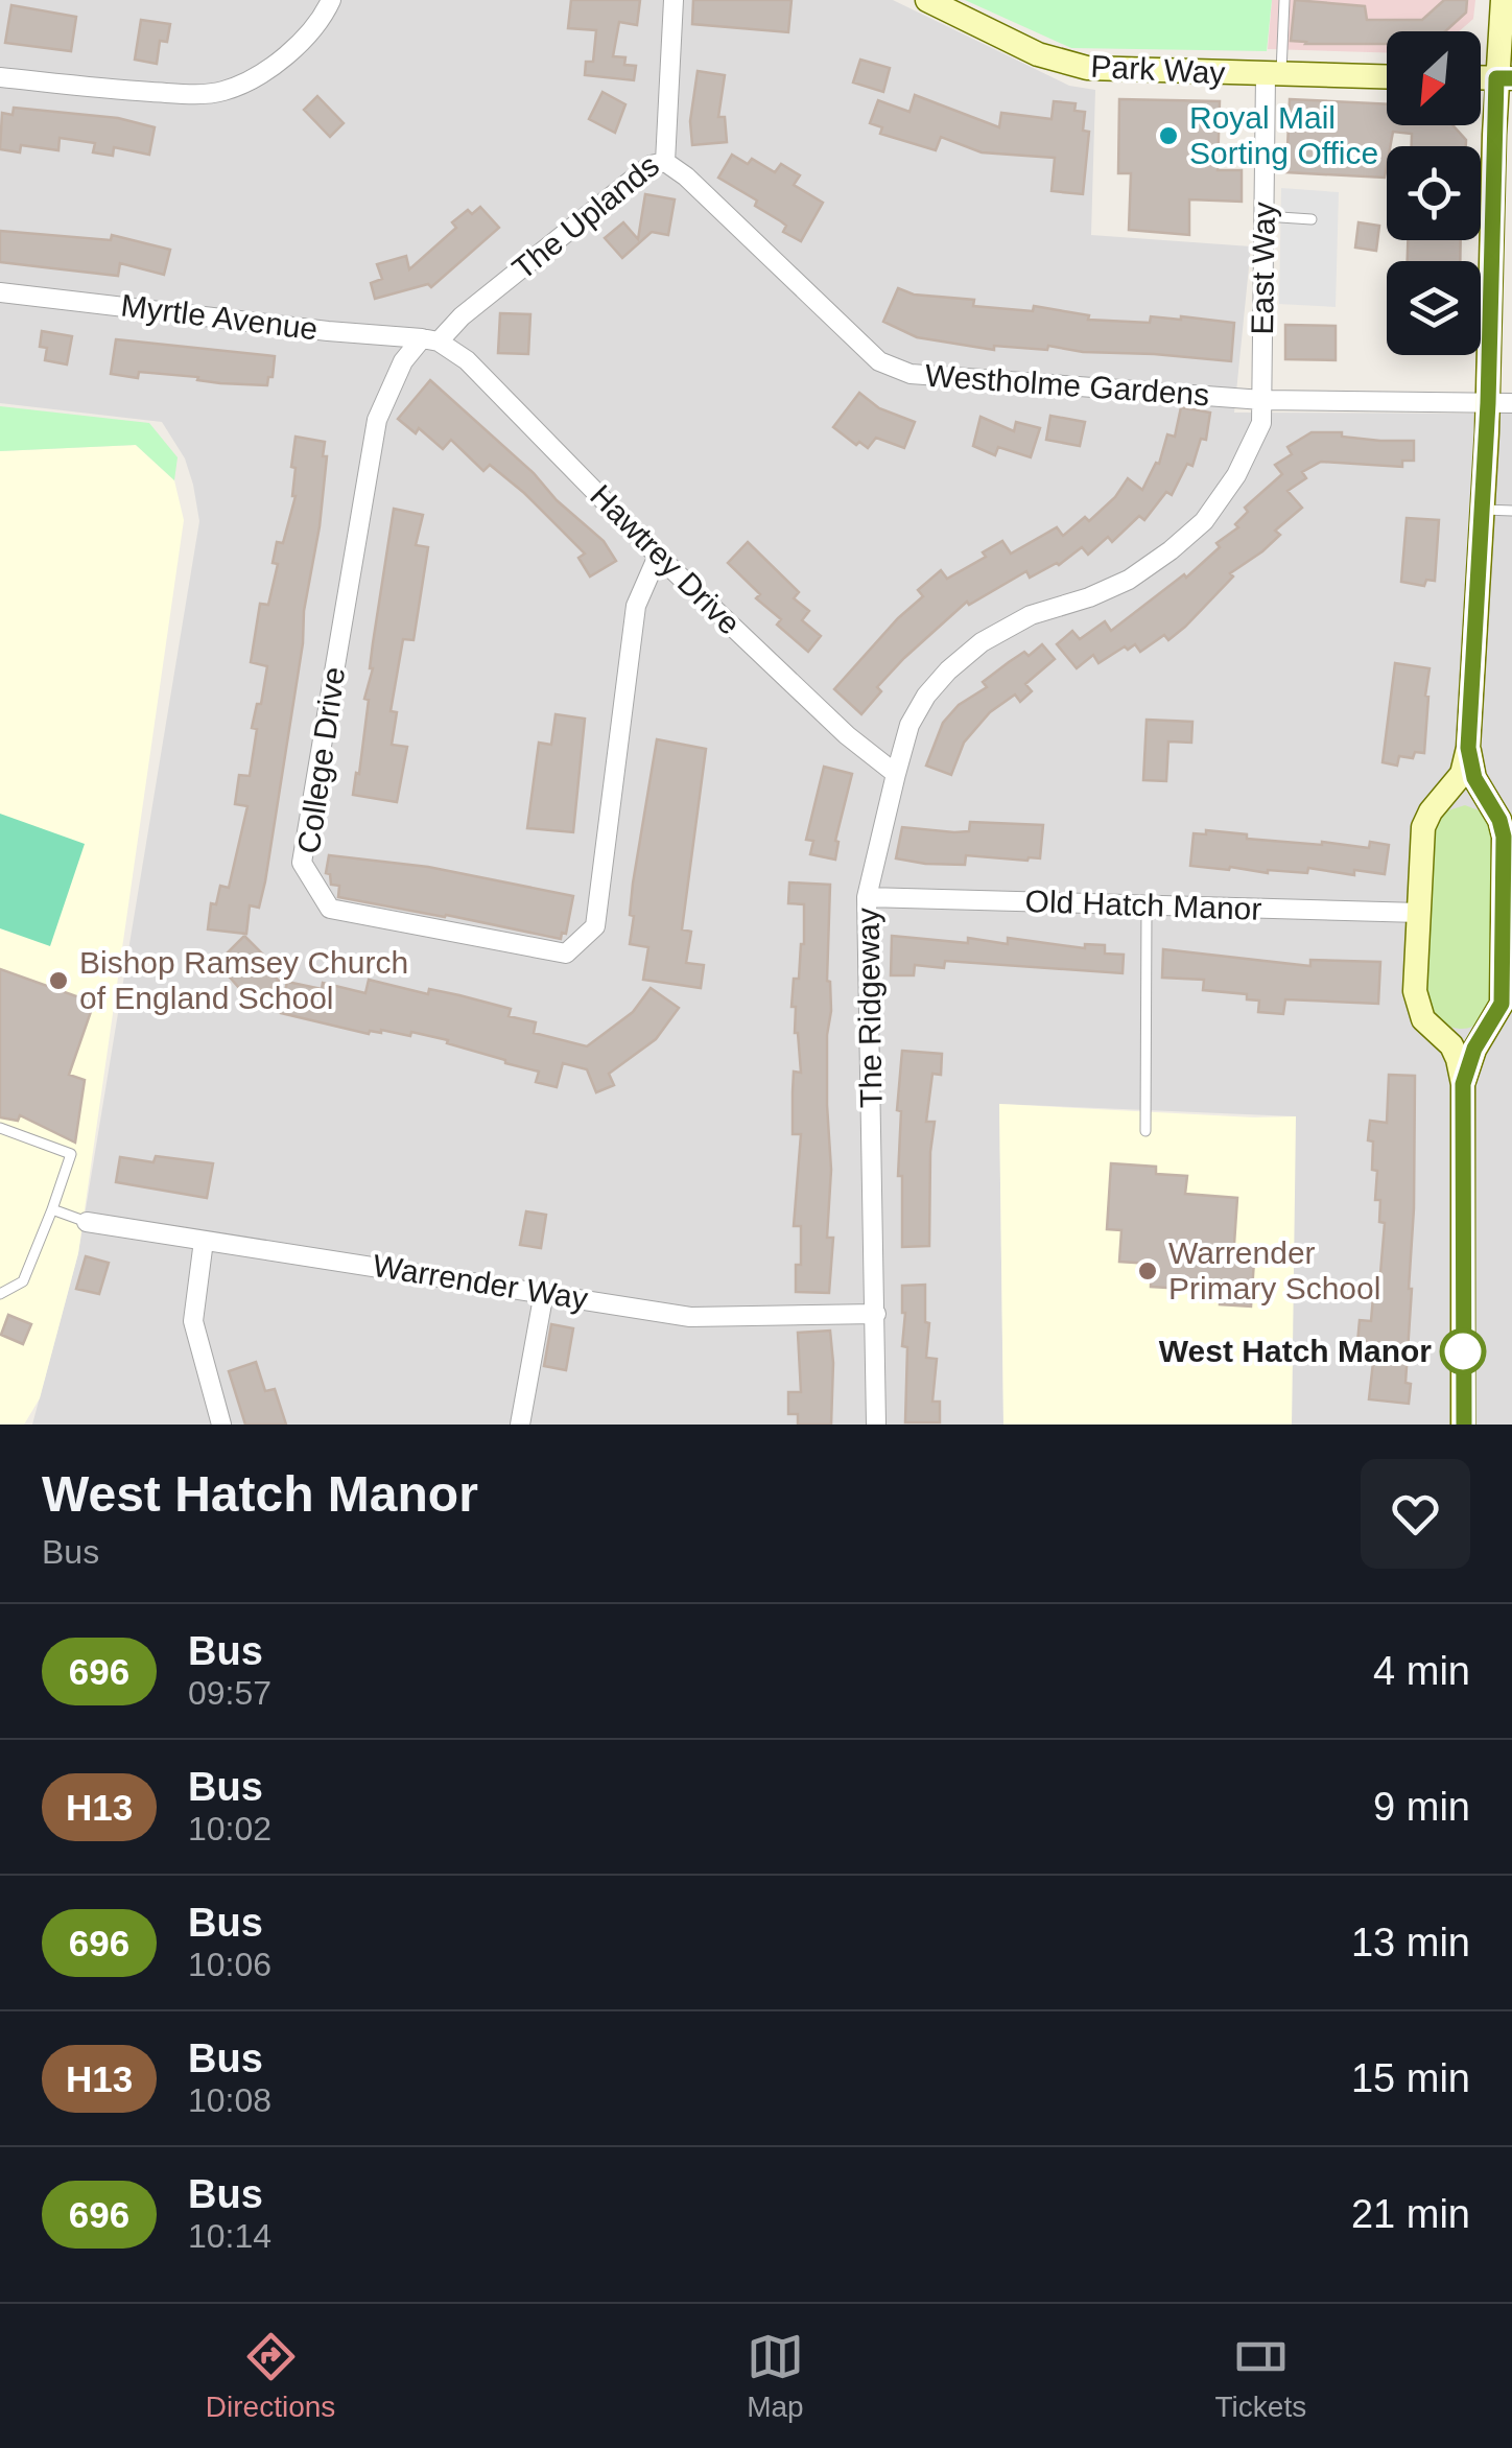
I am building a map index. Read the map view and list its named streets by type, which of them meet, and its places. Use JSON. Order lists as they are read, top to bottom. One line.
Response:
{"streets":{"street":["Park Way","The Uplands","East Way","Myrtle Avenue","Westholme Gardens","Hawtrey Drive","College Drive","Old Hatch Manor","The Ridgeway","Warrender Way"]},"crossings":[["Park Way","East Way"],["The Uplands","Myrtle Avenue"],["The Uplands","Westholme Gardens"],["The Uplands","Hawtrey Drive"],["The Uplands","College Drive"],["East Way","Westholme Gardens"],["East Way","The Ridgeway"],["Myrtle Avenue","Hawtrey Drive"],["Myrtle Avenue","College Drive"],["Westholme Gardens","The Ridgeway"],["Hawtrey Drive","College Drive"],["Hawtrey Drive","The Ridgeway"],["Old Hatch Manor","The Ridgeway"],["The Ridgeway","Warrender Way"]],"places":["Royal Mail Sorting Office","Bishop Ramsey Church of England School","Warrender Primary School","West Hatch Manor"],"lines":["bus line 696"],"north":"bottom left","page":{"heading":["West Hatch Manor","Bus"],"list":[{"mark":"696","name":"Bus","note":"09:57","value":"4 min"},{"mark":"H13","name":"Bus","note":"10:02","value":"9 min"},{"mark":"696","name":"Bus","note":"10:06","value":"13 min"},{"mark":"H13","name":"Bus","note":"10:08","value":"15 min"},{"mark":"696","name":"Bus","note":"10:14","value":"21 min"}],"tabs":["Directions","Map","Tickets"]}}
